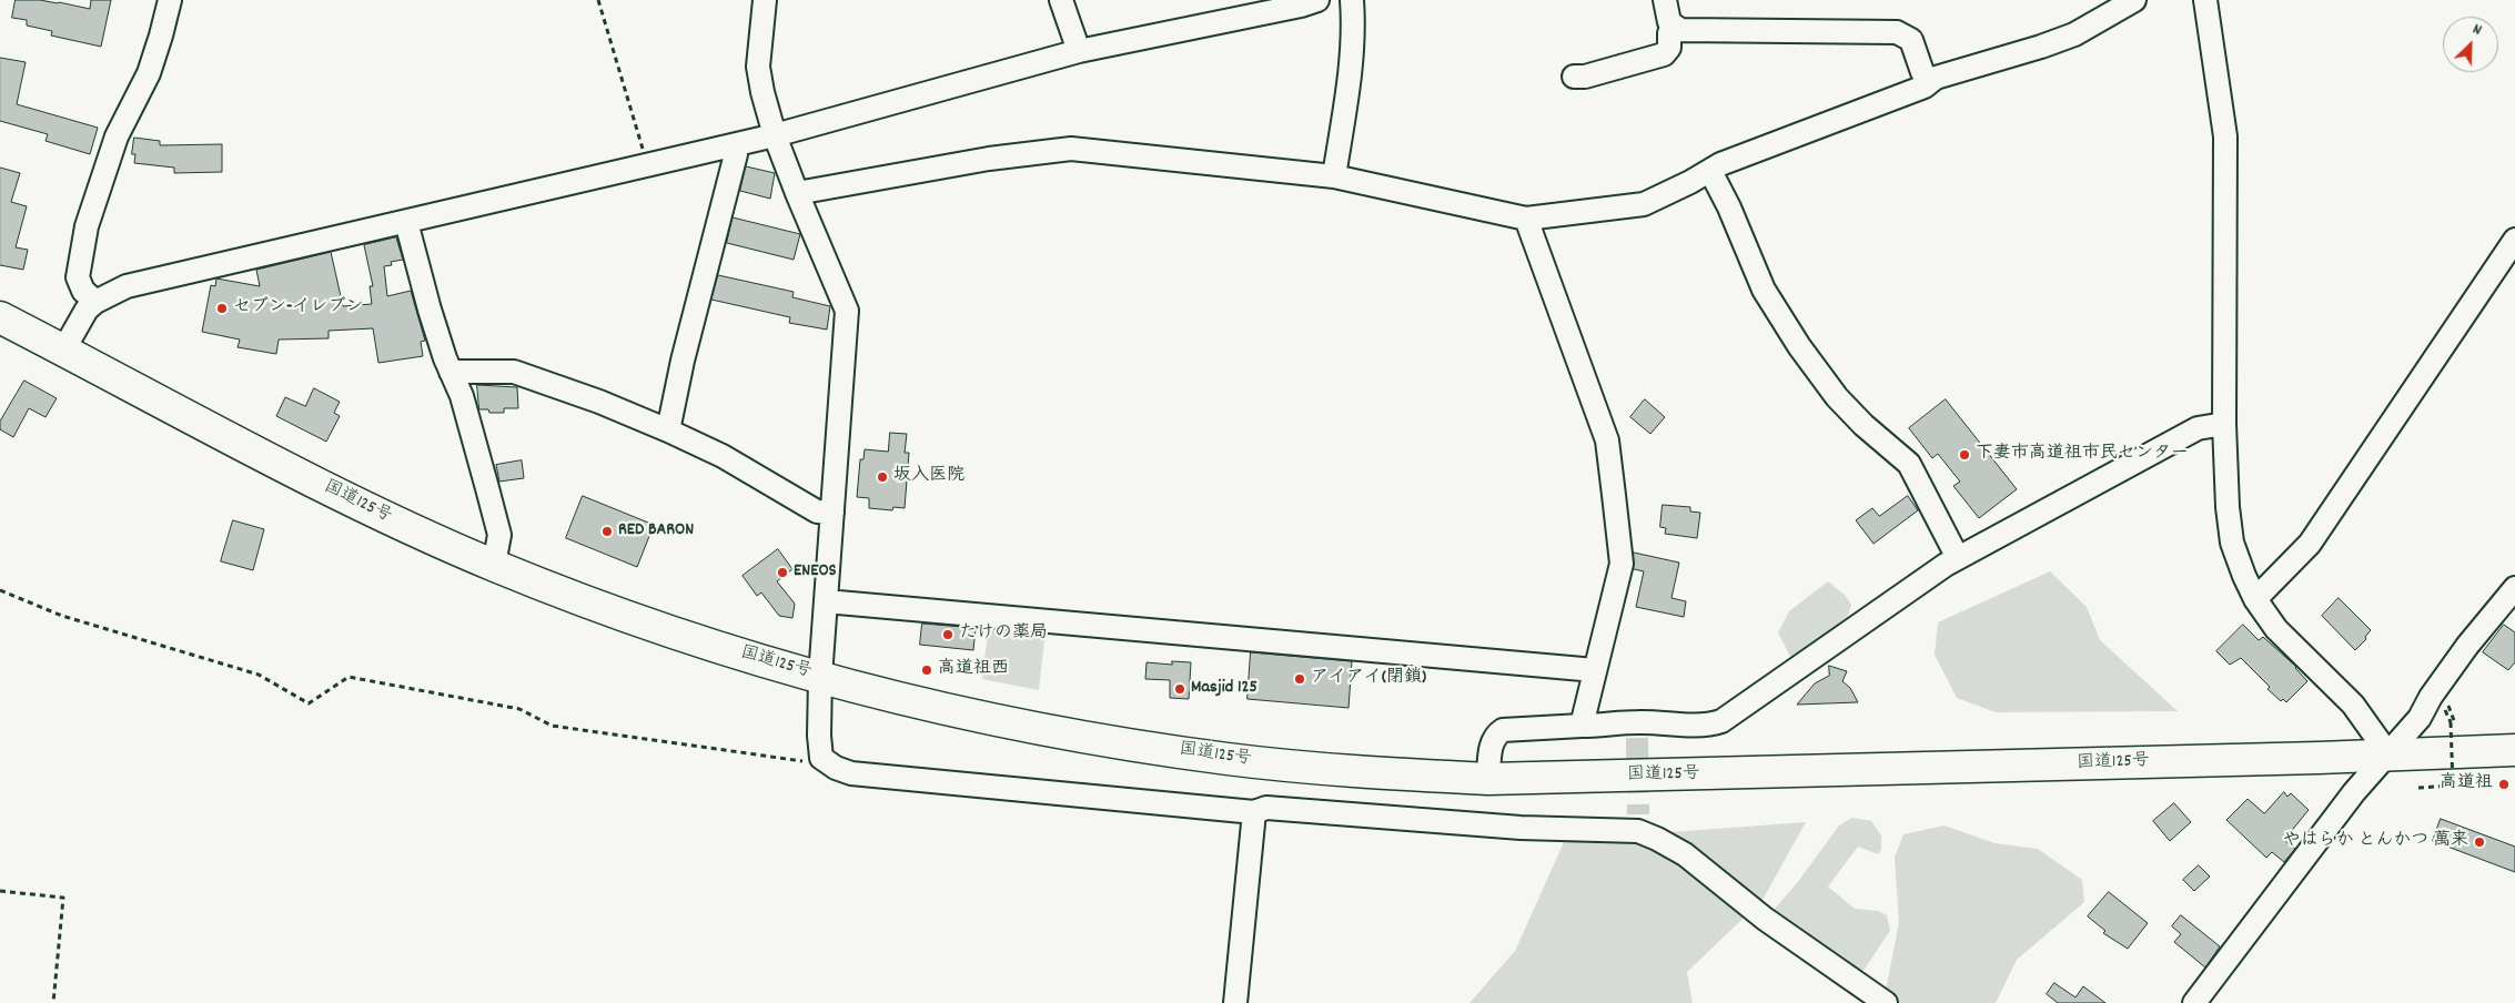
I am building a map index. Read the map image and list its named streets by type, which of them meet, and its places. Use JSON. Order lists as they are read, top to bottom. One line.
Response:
{"streets":{"highway":["国道125号"]},"places":["セブン-イレブン","下妻市高道祖市民センター","坂入医院","RED BARON","ENEOS","たけの薬局","高道祖西","アイアイ(閉鎖)","Masjid 125","高道祖","やはらか とんかつ 萬来"],"north":"top right"}
